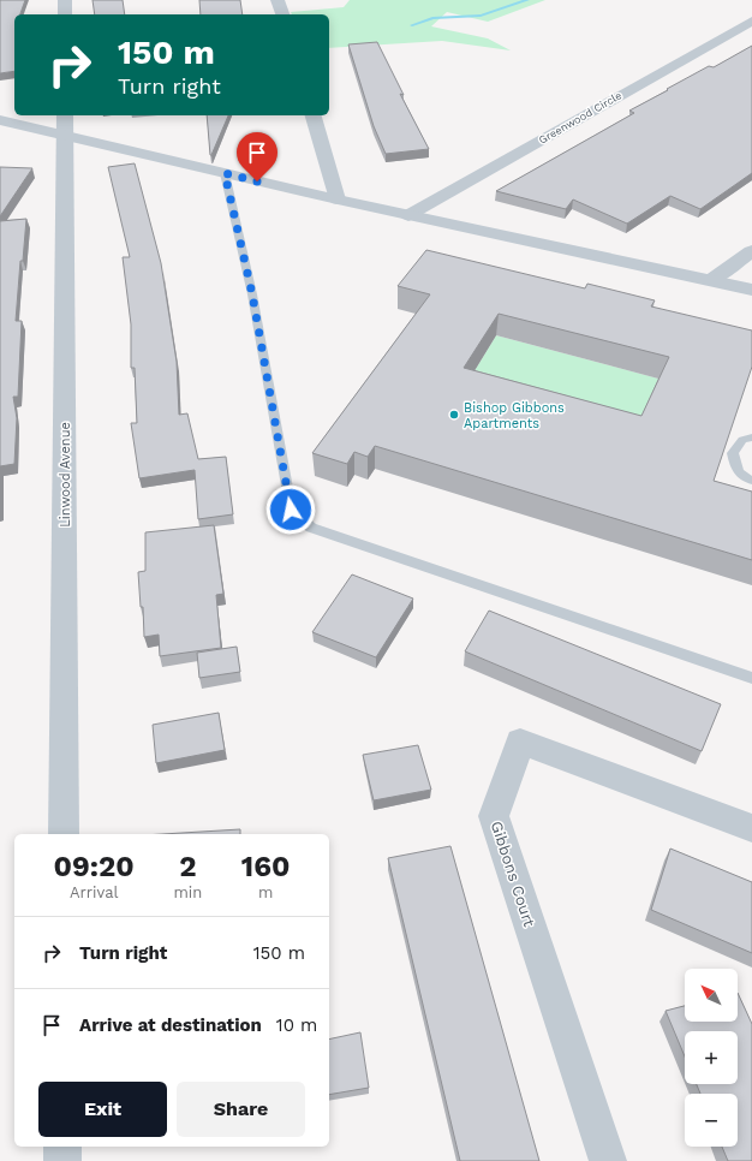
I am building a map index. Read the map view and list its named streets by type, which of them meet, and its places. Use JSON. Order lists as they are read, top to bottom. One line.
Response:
{"streets":{"street":["Greenwood Circle","Linwood Avenue","Gibbons Court"]},"places":["Bishop Gibbons Apartments"],"north":"top left","page":{"turn":["150 m","Turn right"],"eta":["09:20","Arrival","2","min","160","m"],"list":[{"name":"Turn right","value":"150 m"},{"name":"Arrive at destination","value":"10 m"}],"map_buttons":["+","−"],"buttons":["Exit","Share"]}}
